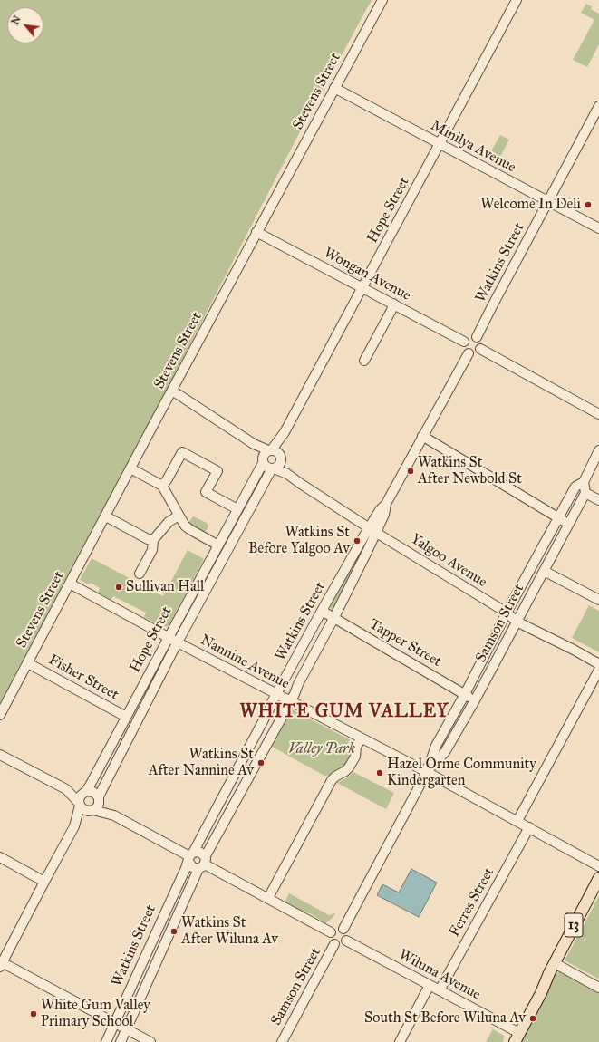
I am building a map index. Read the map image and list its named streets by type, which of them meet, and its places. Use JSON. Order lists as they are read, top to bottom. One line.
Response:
{"streets":{"main road":["13"],"street":["Stevens Street","Minilya Avenue","Hope Street","Watkins Street","Wongan Avenue","Yalgoo Avenue","Samson Street","Tapper Street","Nannine Avenue","Fisher Street","Ferres Street","Wiluna Avenue"]},"crossings":[["Stevens Street","Minilya Avenue"],["Stevens Street","Wongan Avenue"],["Stevens Street","Yalgoo Avenue"],["Stevens Street","Nannine Avenue"],["Stevens Street","Fisher Street"],["Minilya Avenue","Hope Street"],["Minilya Avenue","Watkins Street"],["Hope Street","Wongan Avenue"],["Hope Street","Yalgoo Avenue"],["Hope Street","Nannine Avenue"],["Hope Street","Fisher Street"],["Watkins Street","Wongan Avenue"],["Watkins Street","Yalgoo Avenue"],["Watkins Street","Tapper Street"],["Watkins Street","Nannine Avenue"],["Yalgoo Avenue","Samson Street"],["Samson Street","Tapper Street"],["Samson Street","Nannine Avenue"],["Samson Street","Wiluna Avenue"],["Nannine Avenue","Ferres Street"],["Ferres Street","Wiluna Avenue"],["13","Wiluna Avenue"]],"districts":["WHITE GUM VALLEY"],"parks":["Valley Park"],"places":["Welcome In Deli","Watkins St After Newbold St","Watkins St Before Yalgoo Av","Sullivan Hall","Watkins St After Nannine Av","Hazel Orme Community Kindergarten","Watkins St After Wiluna Av","White Gum Valley Primary School","South St Before Wiluna Av"],"north":"top left"}
